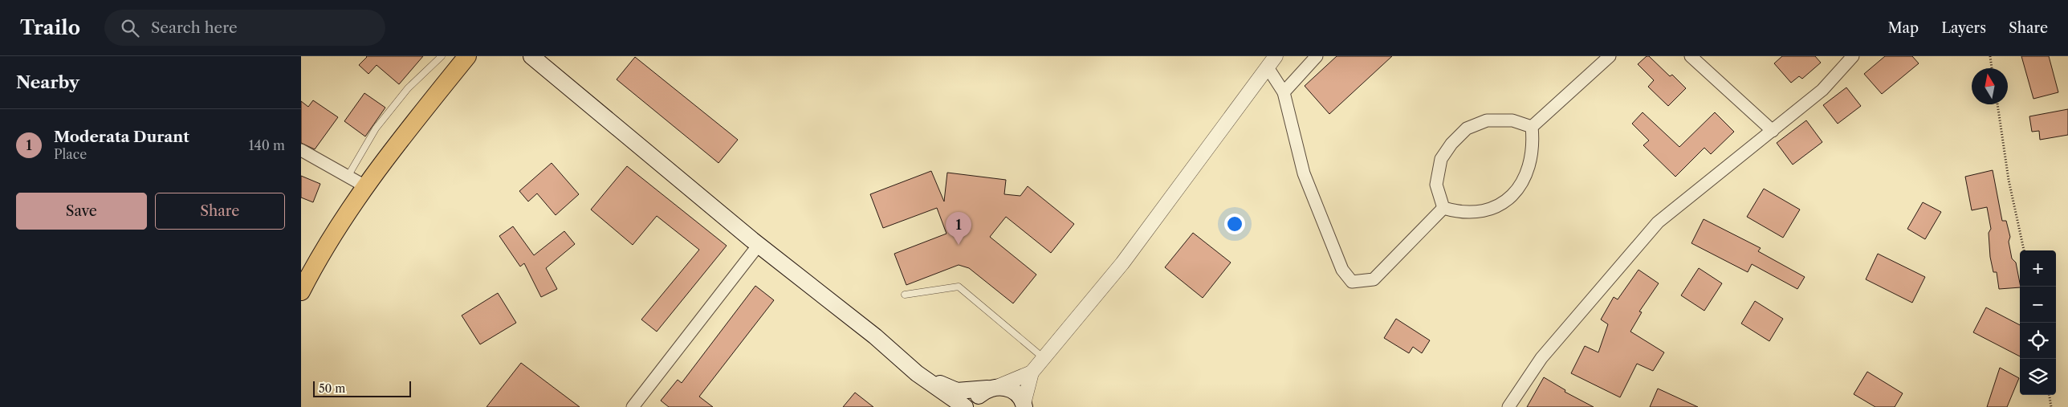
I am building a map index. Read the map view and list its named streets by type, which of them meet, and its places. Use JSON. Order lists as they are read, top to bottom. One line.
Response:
{"scale_bar":"50 m","north":"top","page":{"header":"Trailo","search":"Search here","nav":["Map","Layers","Share"],"heading":"Nearby","list":[{"mark":"1","name":"Moderata Durant","note":"Place","value":"140 m"}],"buttons":["Save","Share"],"pins":"1","map_buttons":["+","−"],"scale":"50 m"}}
